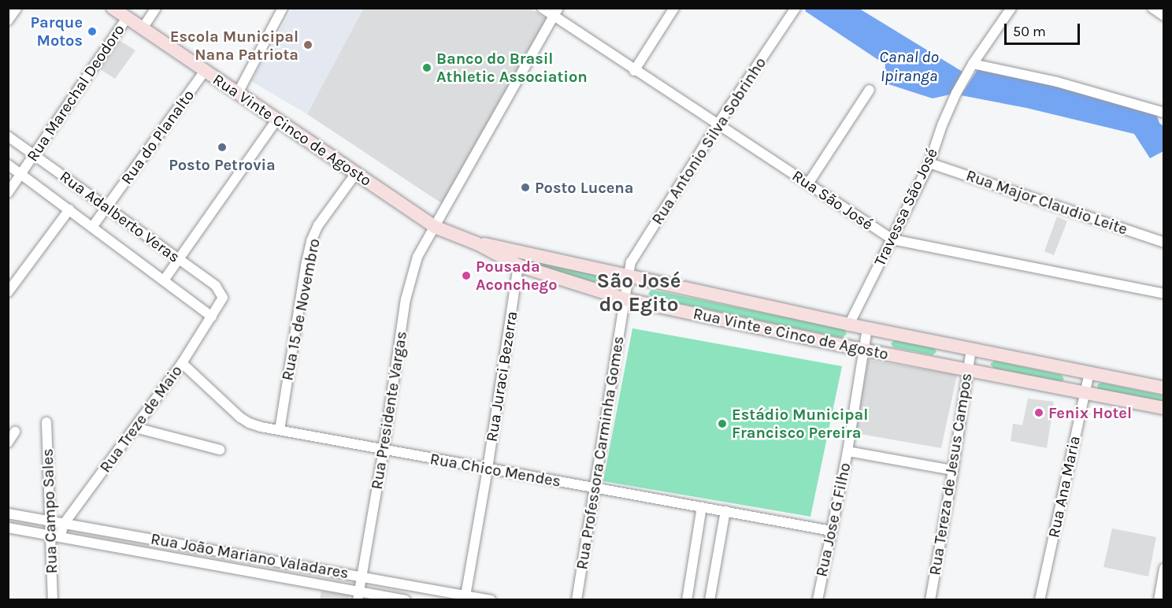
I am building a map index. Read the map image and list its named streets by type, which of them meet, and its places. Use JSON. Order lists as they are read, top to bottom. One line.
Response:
{"streets":{"main road":["Rua Vinte Cinco de Agosto","Rua Vinte e Cinco de Agosto"],"street":["Rua Marechal Deodoro","Rua do Planalto","Rua Antonio Silva Sobrinho","Rua São José","Rua Major Claudio Leite","Travessa São José","Rua Adalberto Veras","Rua 15 de Novembro","Rua Juraci Bezerra","Rua Presidente Vargas","Rua Treze de Maio","Rua Professora Carminha Gomes","Rua Chico Mendes","Rua Tereza de Jesus Campos","Rua Ana Maria","Rua Campo Sales","Rua Jose G Filho","Rua João Mariano Valadares"]},"crossings":[["Rua Marechal Deodoro","Rua Vinte Cinco de Agosto"],["Rua Marechal Deodoro","Rua Adalberto Veras"],["Rua Vinte Cinco de Agosto","Rua do Planalto"],["Rua Vinte Cinco de Agosto","Rua 15 de Novembro"],["Rua Vinte Cinco de Agosto","Rua Vinte e Cinco de Agosto"],["Rua Vinte Cinco de Agosto","Rua Presidente Vargas"],["Rua do Planalto","Rua Adalberto Veras"],["Rua Antonio Silva Sobrinho","Rua São José"],["Rua Antonio Silva Sobrinho","Rua Vinte e Cinco de Agosto"],["Rua Antonio Silva Sobrinho","Rua Professora Carminha Gomes"],["Rua São José","Travessa São José"],["Rua São José","Rua Presidente Vargas"],["Rua Major Claudio Leite","Travessa São José"],["Travessa São José","Rua Vinte e Cinco de Agosto"],["Rua Adalberto Veras","Rua Treze de Maio"],["Rua 15 de Novembro","Rua Chico Mendes"],["Rua Vinte e Cinco de Agosto","Rua Juraci Bezerra"],["Rua Vinte e Cinco de Agosto","Rua Professora Carminha Gomes"],["Rua Vinte e Cinco de Agosto","Rua Tereza de Jesus Campos"],["Rua Vinte e Cinco de Agosto","Rua Ana Maria"],["Rua Vinte e Cinco de Agosto","Rua Jose G Filho"],["Rua Juraci Bezerra","Rua Chico Mendes"],["Rua Juraci Bezerra","Rua João Mariano Valadares"],["Rua Presidente Vargas","Rua Chico Mendes"],["Rua Presidente Vargas","Rua João Mariano Valadares"],["Rua Treze de Maio","Rua Chico Mendes"],["Rua Treze de Maio","Rua João Mariano Valadares"],["Rua Professora Carminha Gomes","Rua Chico Mendes"],["Rua Chico Mendes","Rua Jose G Filho"],["Rua Campo Sales","Rua João Mariano Valadares"]],"districts":["São José do Egito"],"water":["Canal do Ipiranga"],"places":["Parque Motos","Escola Municipal Nana Patriota","Banco do Brasil Athletic Association","Posto Petrovia","Posto Lucena","Pousada Aconchego","Fenix Hotel","Estádio Municipal Francisco Pereira"],"scale_bar":"50 m"}
